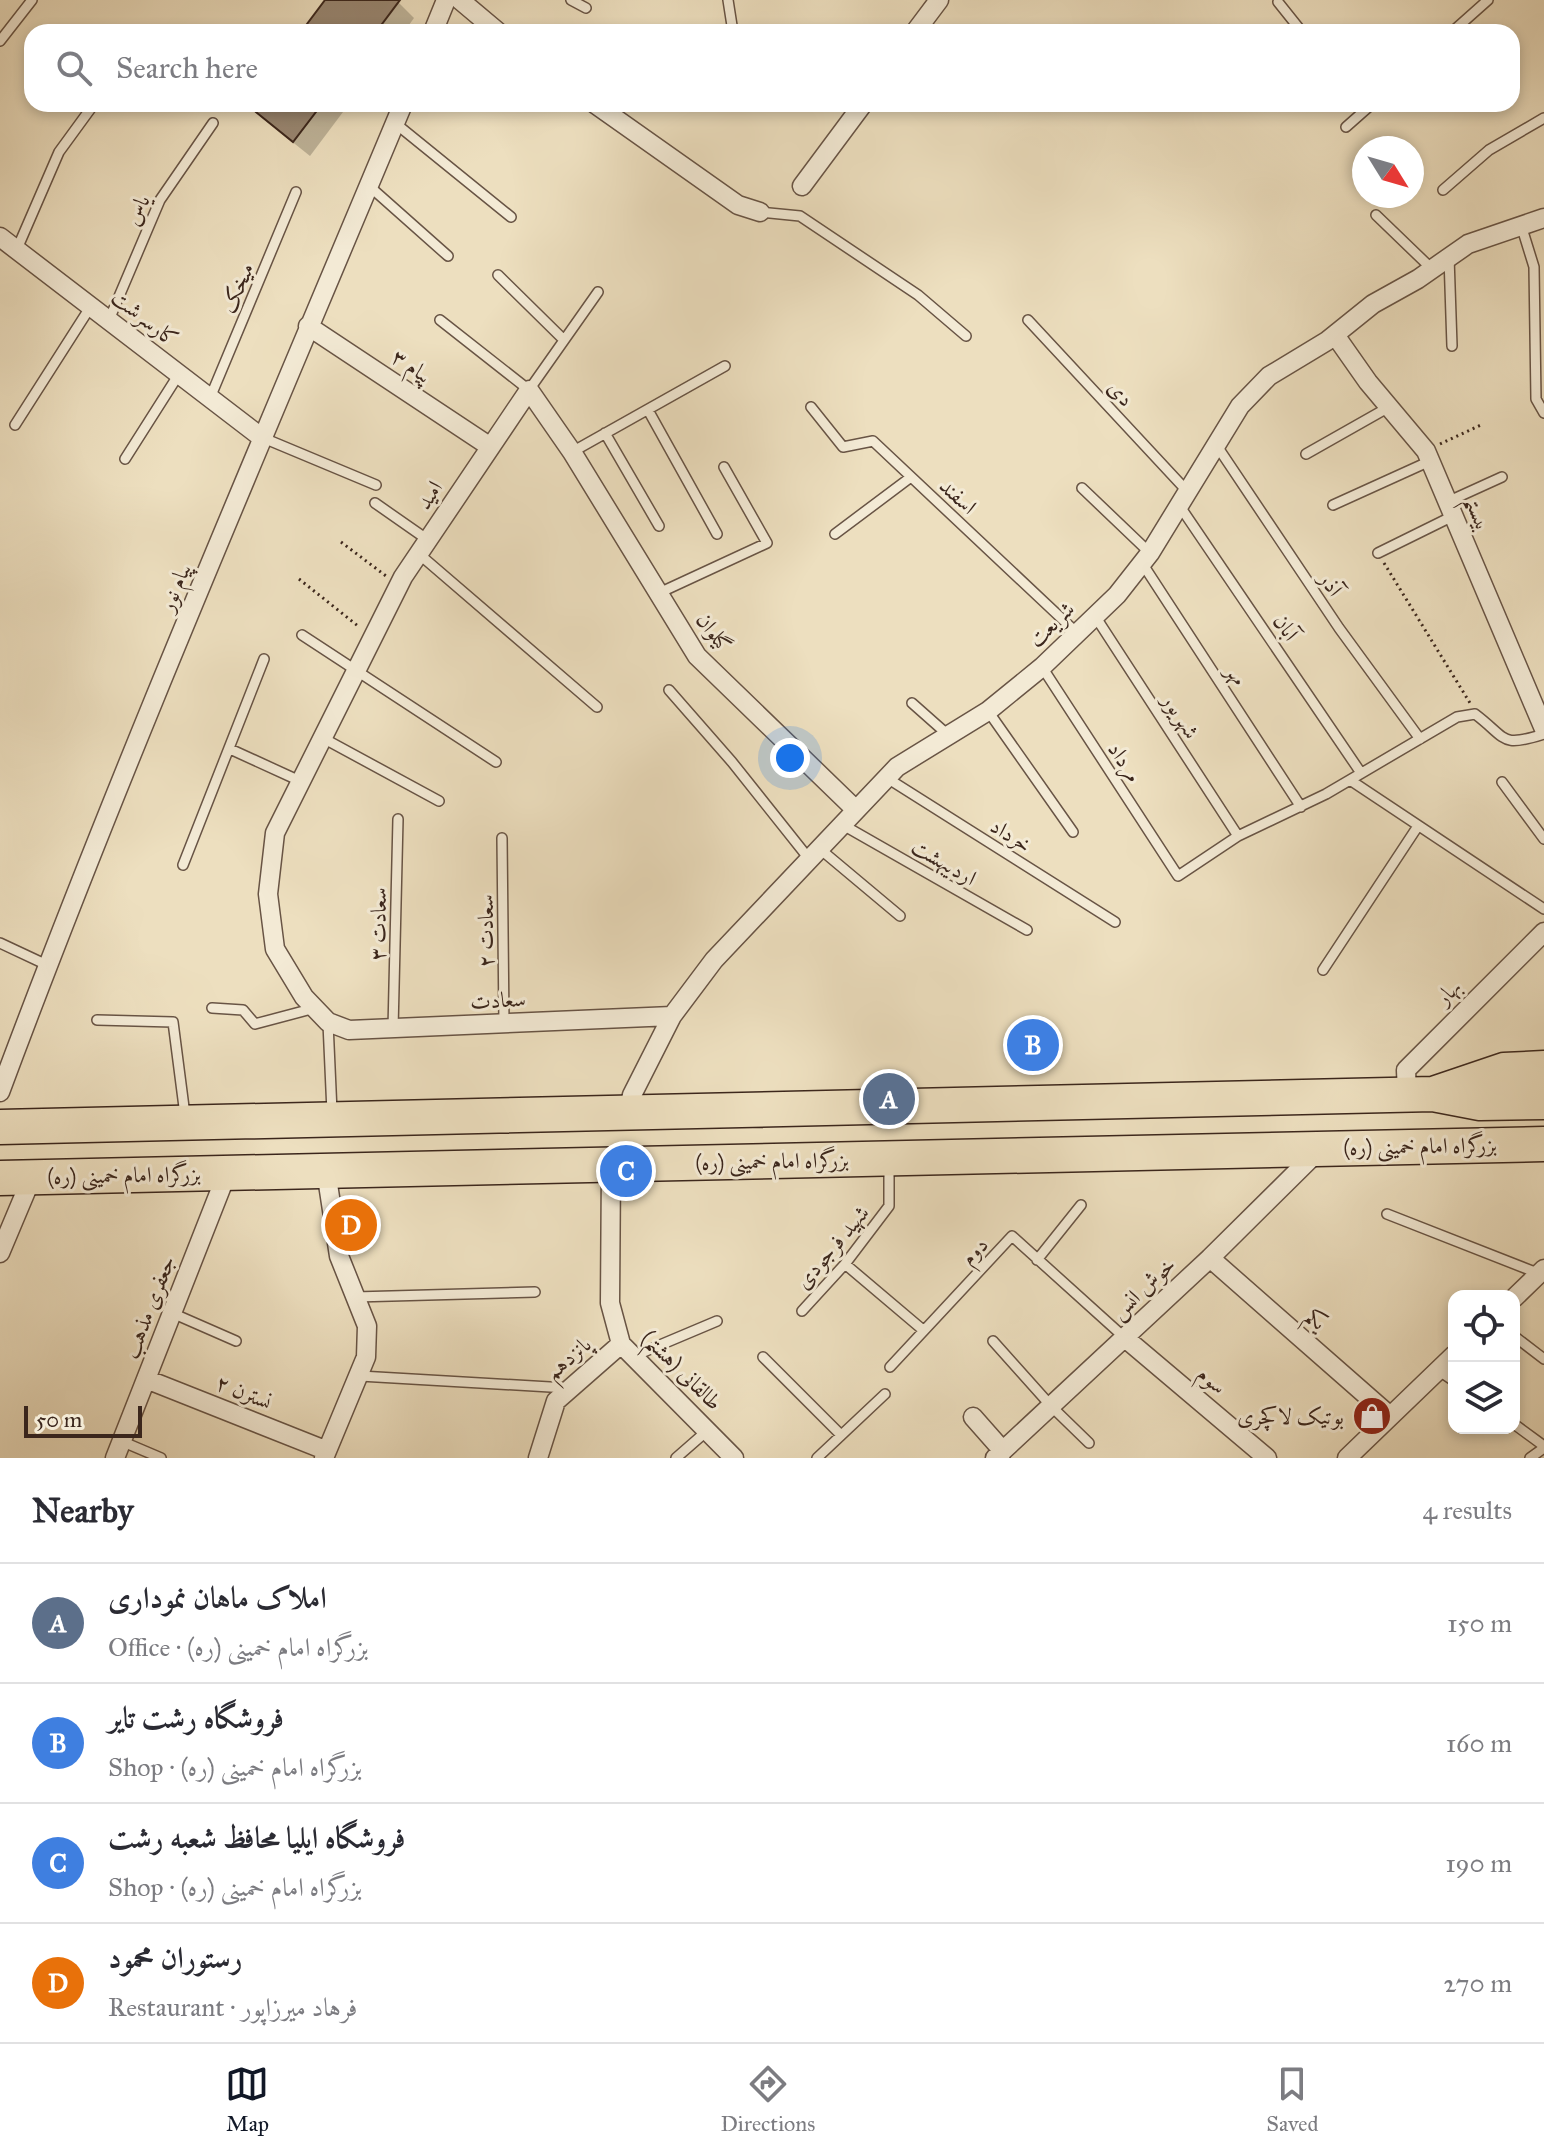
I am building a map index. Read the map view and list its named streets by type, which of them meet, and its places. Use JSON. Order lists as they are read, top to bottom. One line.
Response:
{"streets":{"highway":["بزرگراه امام خمینی (ره)"],"street":["کارسرشت","پیام ۳","امید","بیستم","پیام نور","شریعت","گیلوان","بهار","سعادت","خوش انس","جعفری مذهب","یکم","پانزدهم","طالقانی (هشتم)","سوم","نسترن ۲"],"lane":["یاس","میخک","دی","اسفند","آذر","آبان","مهر","شهریور","مرداد","خرداد","اردیبهشت","سعادت ۳","سعادت ۲","شهید فرجودی","دوم"]},"crossings":[["یاس","کارسرشت"],["میخک","کارسرشت"],["کارسرشت","پیام نور"],["پیام ۳","امید"],["پیام ۳","پیام نور"],["دی","شریعت"],["دی","آبان"],["امید","گیلوان"],["امید","سعادت"],["اسفند","شریعت"],["بیستم","شریعت"],["آذر","شریعت"],["شریعت","آبان"],["شریعت","گیلوان"],["شریعت","مهر"],["شریعت","شهریور"],["شریعت","مرداد"],["شریعت","خرداد"],["شریعت","اردیبهشت"],["شریعت","سعادت"],["شریعت","بزرگراه امام خمینی (ره)"],["شهریور","مرداد"],["سعادت ۳","سعادت"],["سعادت ۲","سعادت"],["بهار","بزرگراه امام خمینی (ره)"],["بزرگراه امام خمینی (ره)","شهید فرجودی"],["بزرگراه امام خمینی (ره)","خوش انس"],["بزرگراه امام خمینی (ره)","جعفری مذهب"],["بزرگراه امام خمینی (ره)","طالقانی (هشتم)"],["دوم","خوش انس"],["دوم","سوم"],["خوش انس","یکم"],["خوش انس","سوم"],["جعفری مذهب","نسترن ۲"],["پانزدهم","طالقانی (هشتم)"]],"places":{"shop":["بوتیک لاکچری"]},"scale_bar":"50 m","north":"bottom right","page":{"search":"Search here","pins":["B","A","C","D"],"scale":"50 m","heading":["Nearby","4 results"],"list":[{"mark":"A","name":"املاک ماهان نموداری","note":"Office · بزرگراه امام خمینی (ره)","value":"150 m"},{"mark":"B","name":"فروشگاه رشت تاير","note":"Shop · بزرگراه امام خمینی (ره)","value":"160 m"},{"mark":"C","name":"فروشگاه ایلیا محافظ شعبه رشت","note":"Shop · بزرگراه امام خمینی (ره)","value":"190 m"},{"mark":"D","name":"رستوران محمود","note":"Restaurant · فرهاد میرزاپور","value":"270 m"}],"nav":["Map","Directions","Saved"]}}
